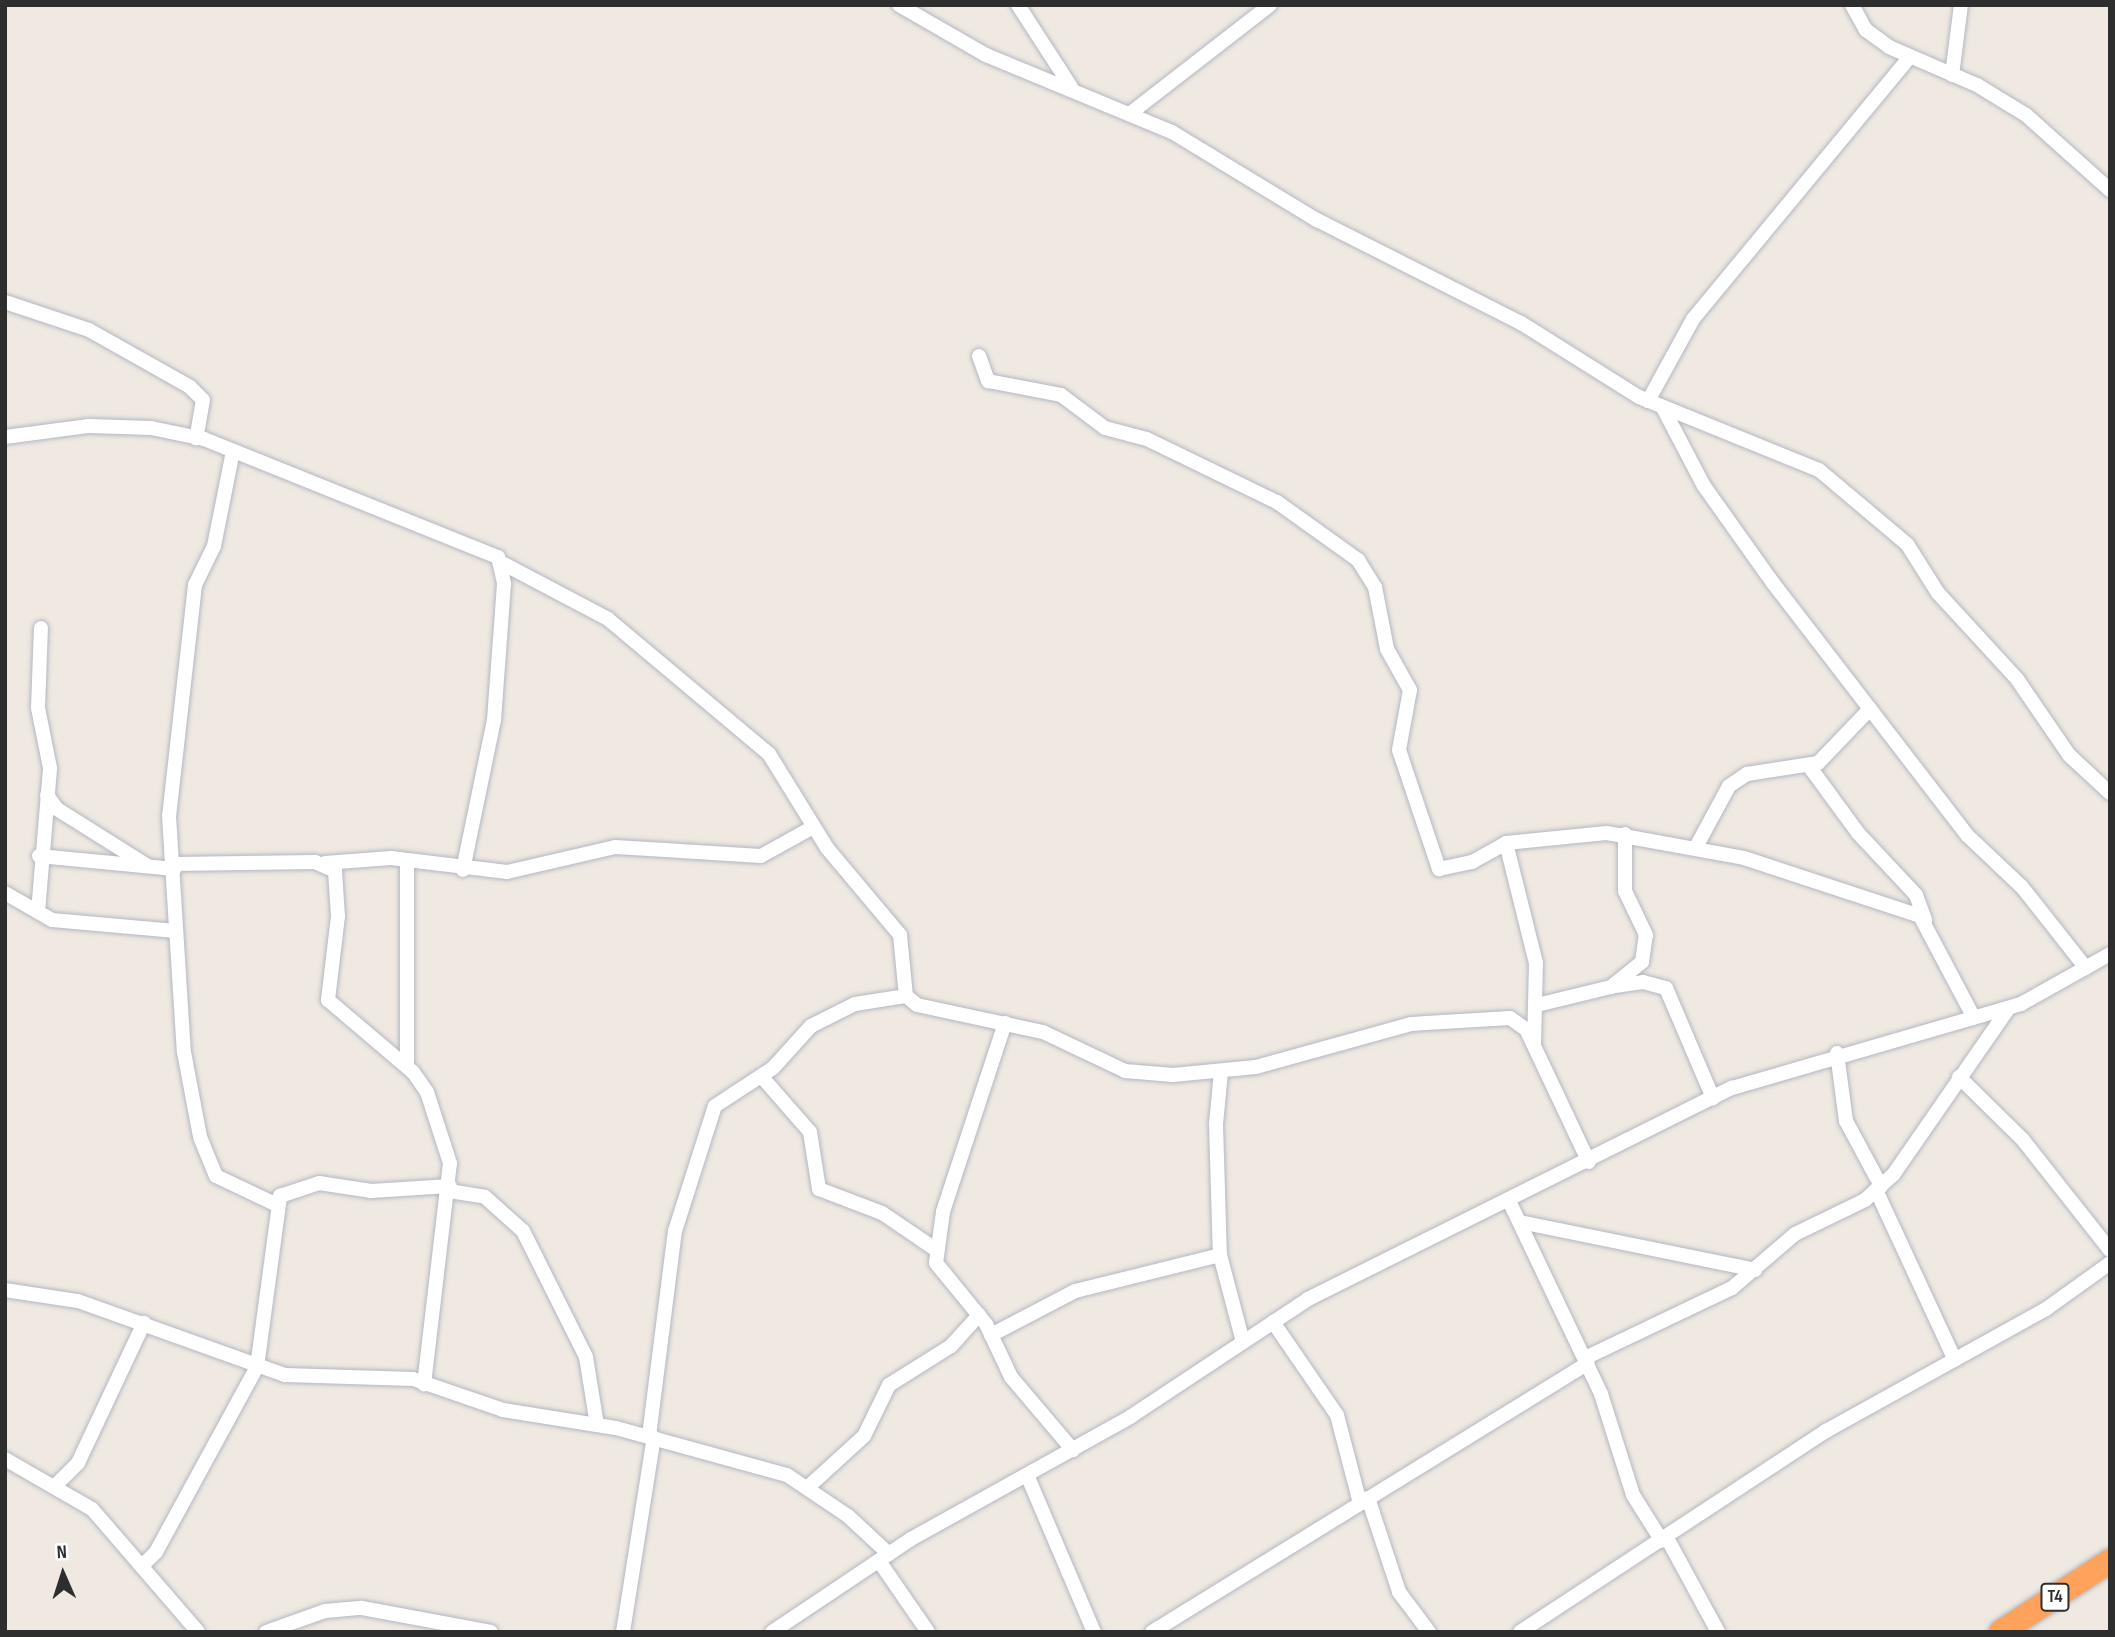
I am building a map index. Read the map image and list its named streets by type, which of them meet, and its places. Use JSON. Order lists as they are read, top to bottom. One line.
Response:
{"streets":{"highway":["T4"]},"north":"top"}
